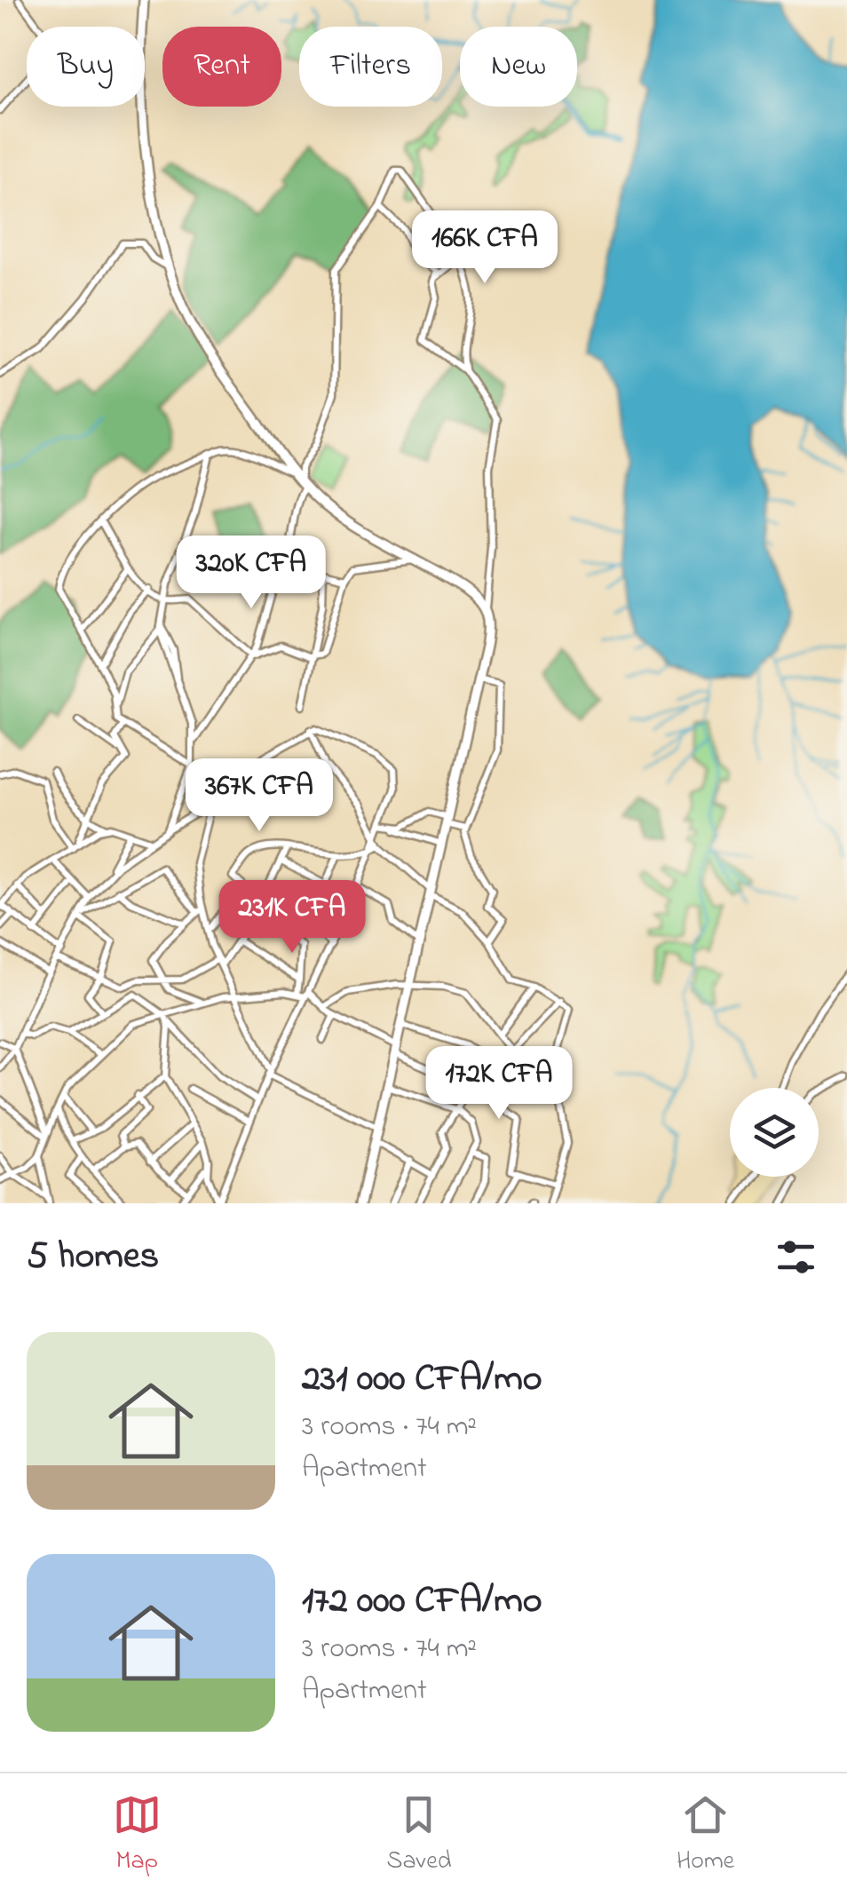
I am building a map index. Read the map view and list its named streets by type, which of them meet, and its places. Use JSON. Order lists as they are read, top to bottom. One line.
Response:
{"page":{"chip":["Buy","Rent","Filters","New"],"price":["166K CFA","320K CFA","367K CFA","231K CFA","172K CFA"],"heading":"5 homes","list":[{"name":"231 000 CFA/mo","note":"3 rooms · 74 m² · Apartment"},{"name":"172 000 CFA/mo","note":"3 rooms · 74 m² · Apartment"}],"tabs":["Map","Saved","Home"]}}
